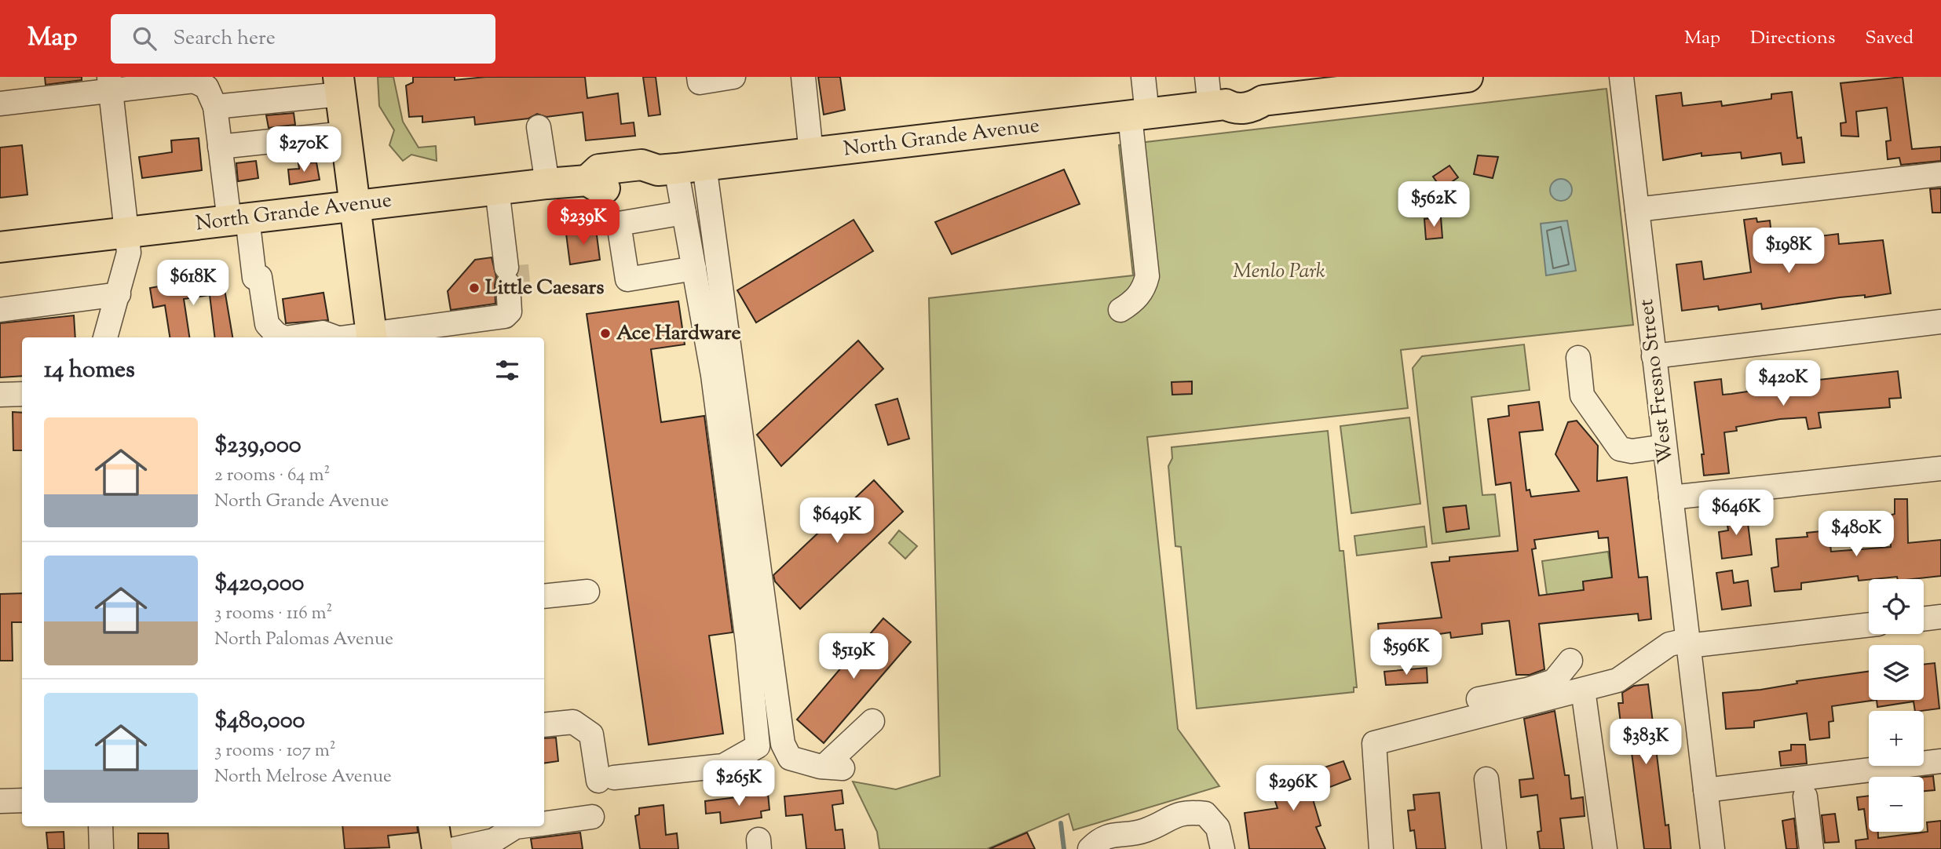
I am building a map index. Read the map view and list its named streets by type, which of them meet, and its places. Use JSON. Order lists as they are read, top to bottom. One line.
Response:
{"streets":{"main road":["North Grande Avenue"],"street":["West Fresno Street"]},"parks":["Menlo Park"],"places":["Little Caesars","Ace Hardware"],"page":{"header":"Map","search":"Search here","nav":["Map","Directions","Saved"],"price":["$270K","$562K","$239K","$198K","$618K","$420K","$646K","$649K","$480K","$596K","$519K","$383K","$265K","$296K"],"heading":"14 homes","list":[{"name":"$239,000","note":"2 rooms · 64 m² · North Grande Avenue"},{"name":"$420,000","note":"3 rooms · 116 m² · North Palomas Avenue"},{"name":"$480,000","note":"3 rooms · 107 m² · North Melrose Avenue"}],"map_buttons":["+","−"]}}
